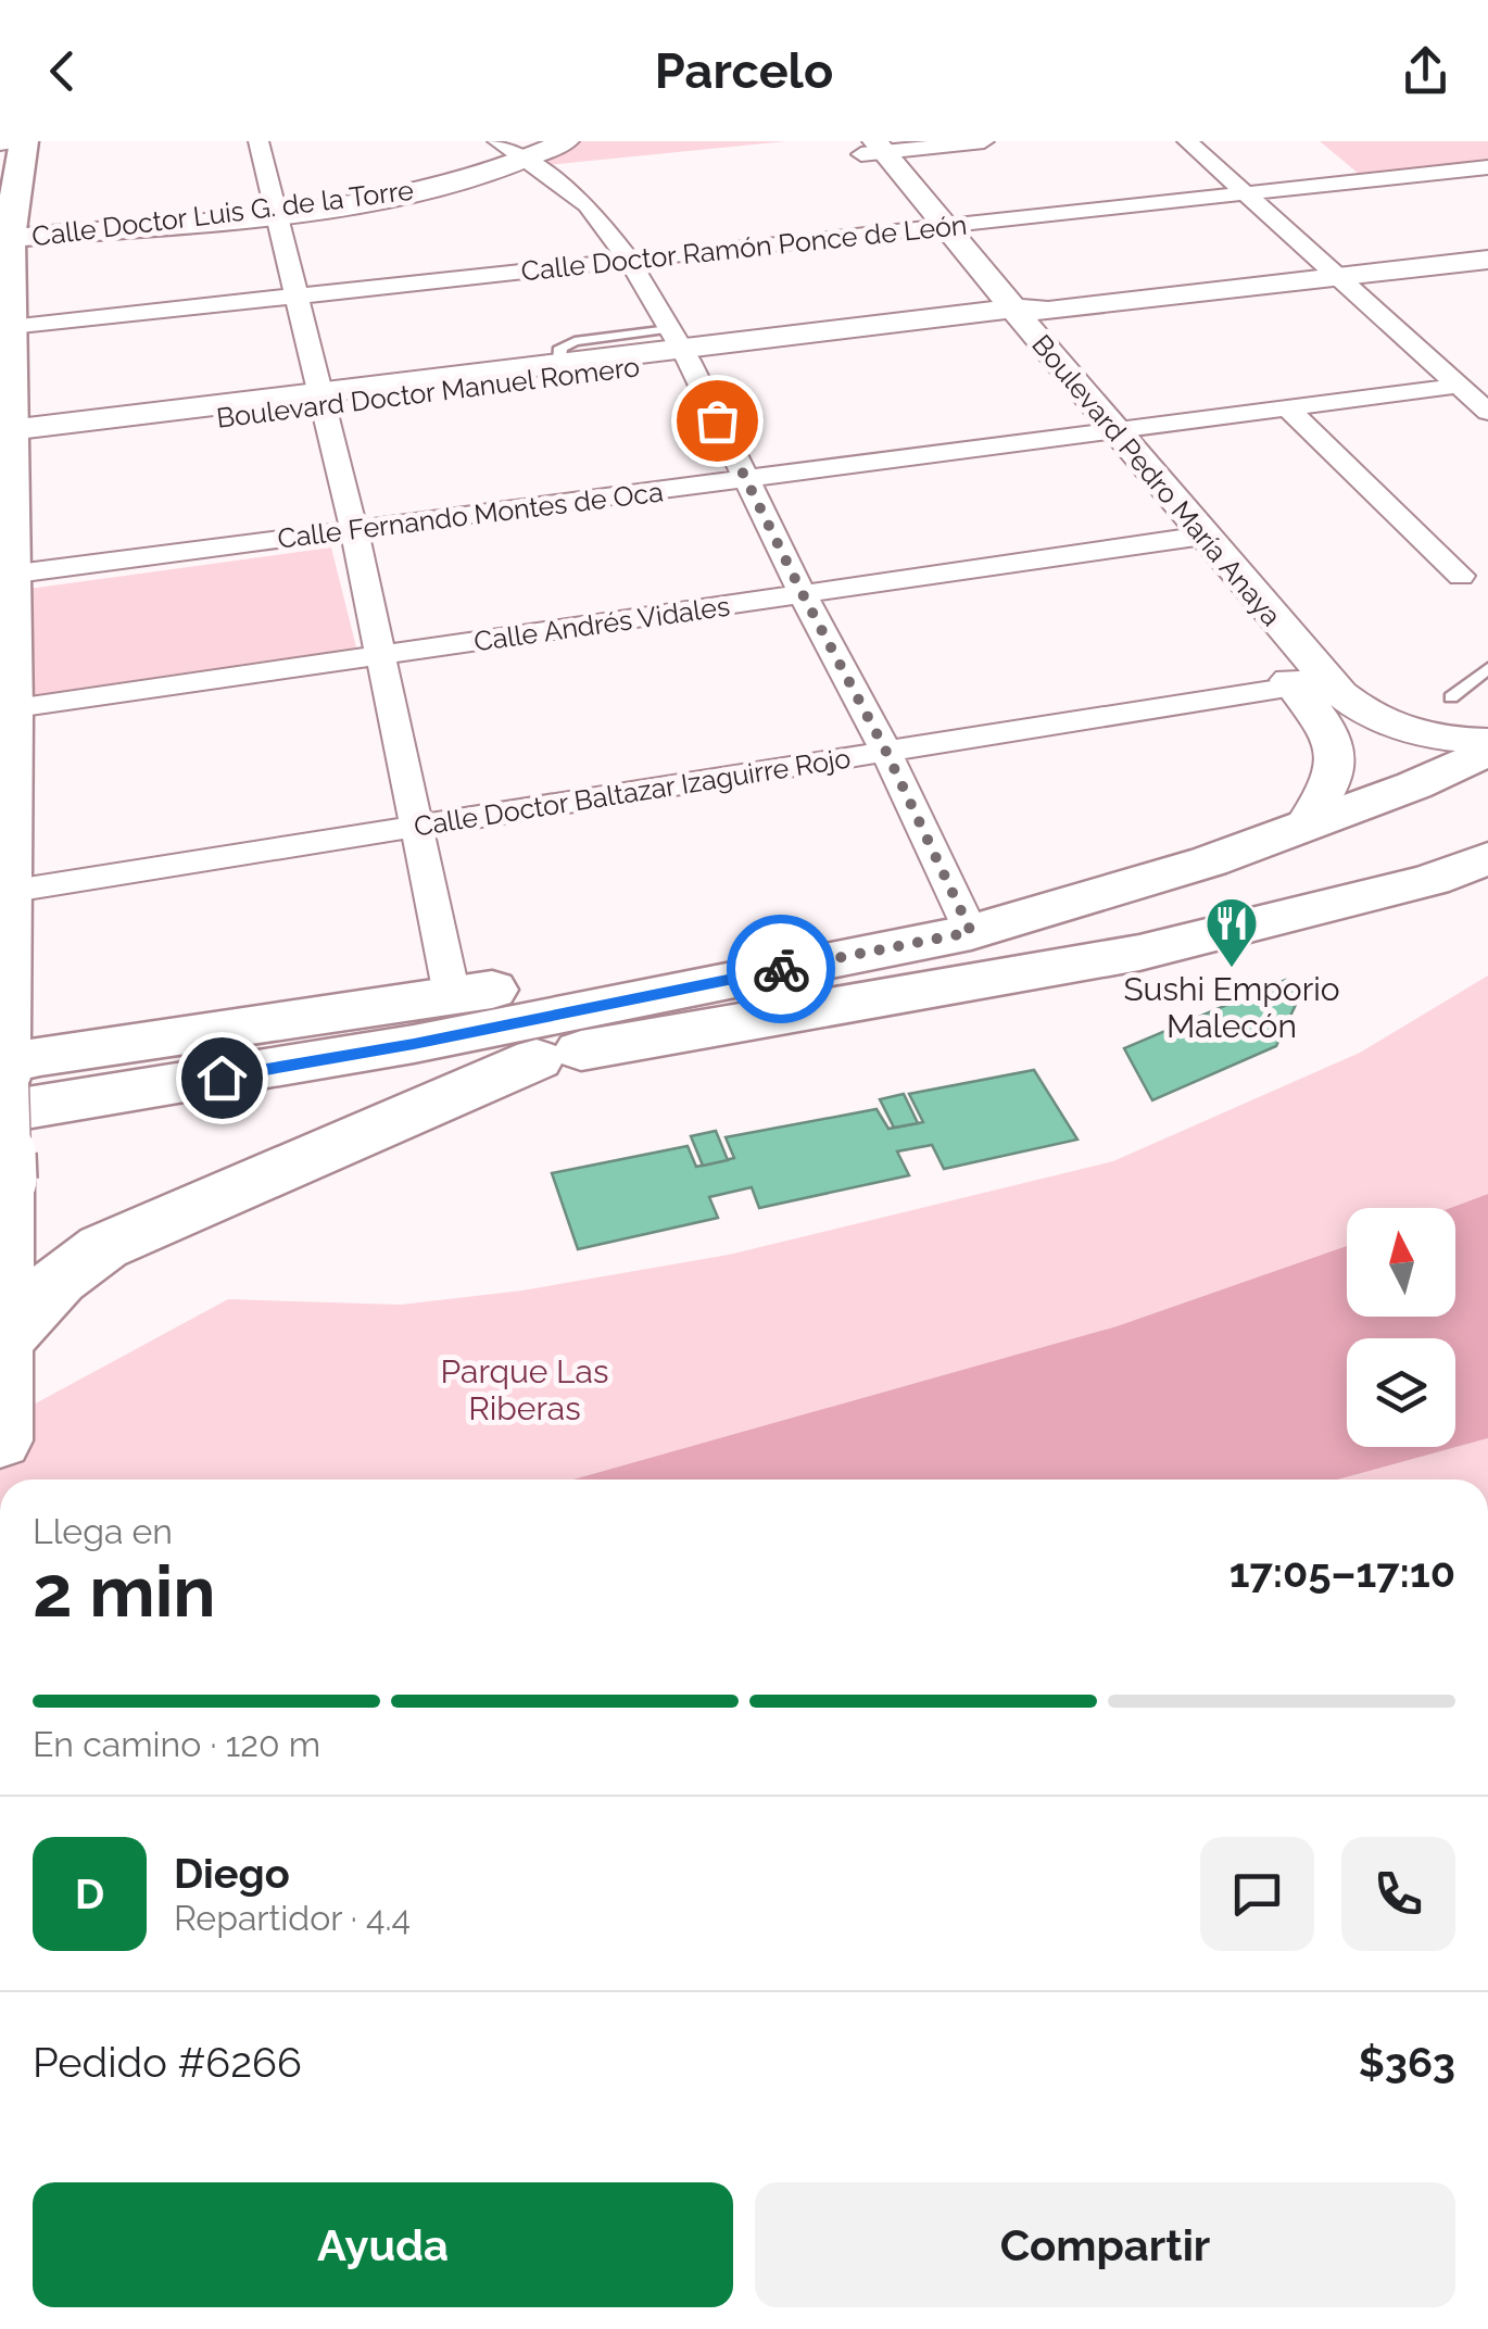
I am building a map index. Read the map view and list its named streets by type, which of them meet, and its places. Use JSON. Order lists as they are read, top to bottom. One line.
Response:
{"streets":{"street":["Calle Doctor Luis G. de la Torre","Calle Doctor Ramón Ponce de León","Boulevard Doctor Manuel Romero","Boulevard Pedro María Anaya","Calle Fernando Montes de Oca","Calle Andrés Vidales","Calle Doctor Baltazar Izaguirre Rojo"]},"crossings":[["Calle Doctor Ramón Ponce de León","Boulevard Pedro María Anaya"],["Boulevard Doctor Manuel Romero","Boulevard Pedro María Anaya"],["Boulevard Pedro María Anaya","Calle Fernando Montes de Oca"],["Boulevard Pedro María Anaya","Calle Andrés Vidales"],["Boulevard Pedro María Anaya","Calle Doctor Baltazar Izaguirre Rojo"]],"parks":["Parque Las Riberas"],"places":{"restaurant":["Sushi Emporio Malecón"]},"north":"top","page":{"header":"Parcelo","heading":["2 min","Llega en","17:05–17:10"],"panel":["Diego","Repartidor · 4.4","Pedido #6266","$363"],"bar":"En camino · 120 m","round":"D","buttons":["Ayuda","Compartir"]}}
